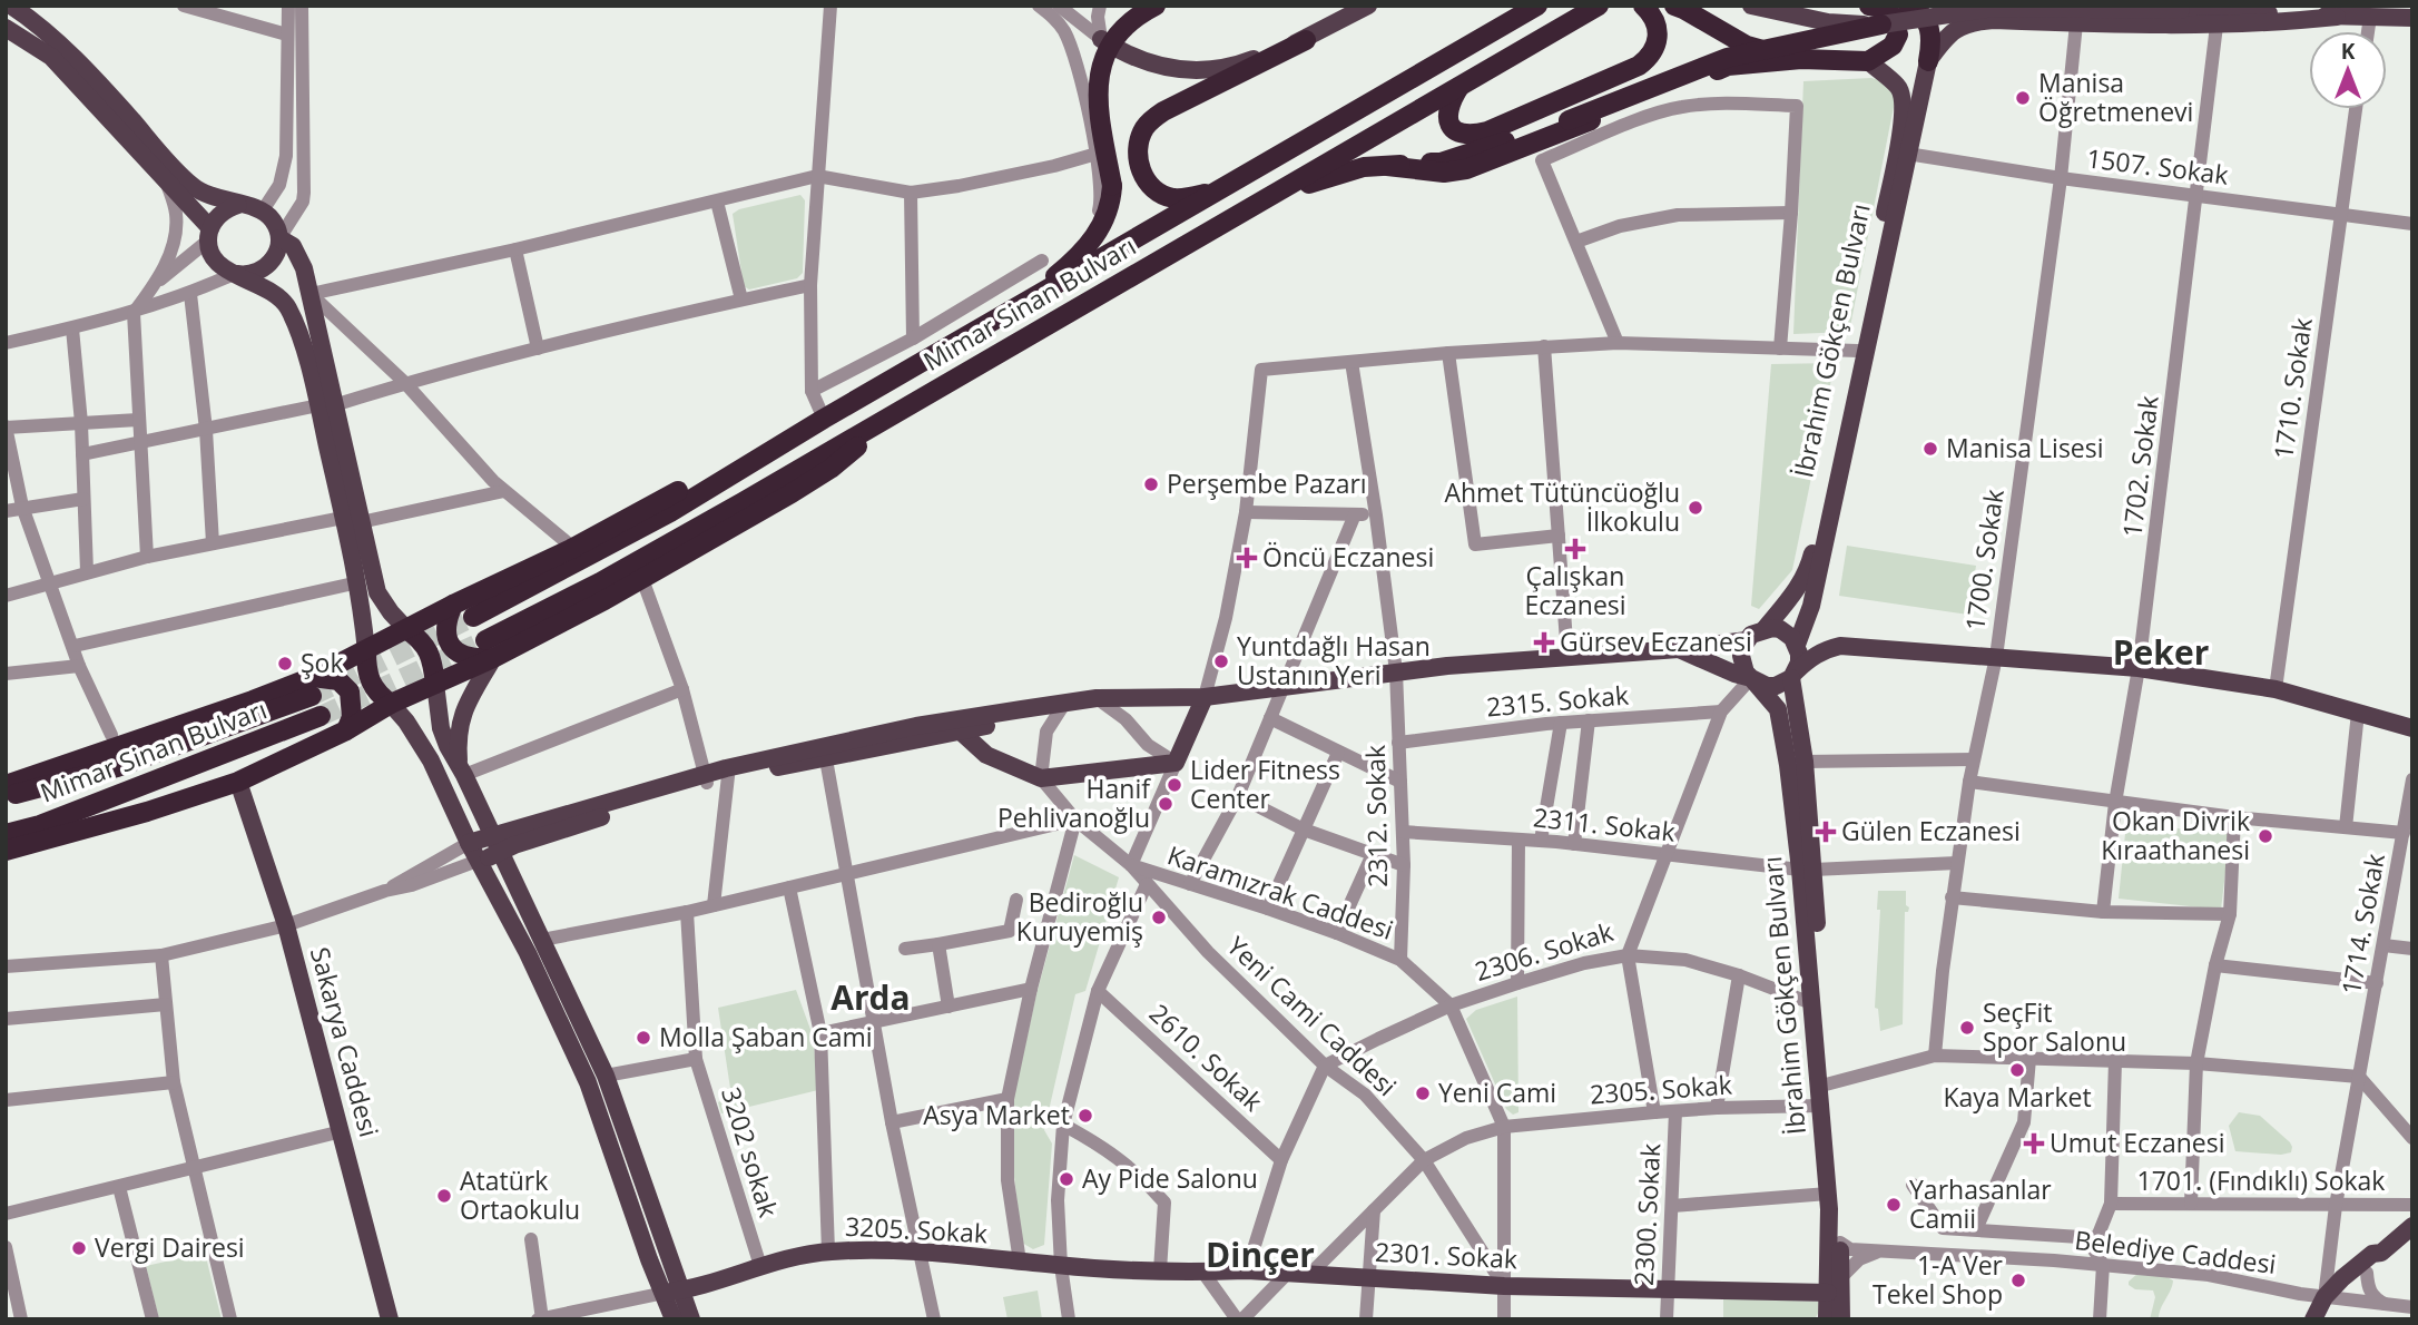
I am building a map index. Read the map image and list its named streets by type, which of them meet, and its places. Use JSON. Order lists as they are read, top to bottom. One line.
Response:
{"streets":{"highway":["Mimar Sinan Bulvarı"],"main road":["İbrahim Gökçen Bulvarı","Sakarya Caddesi","3205. Sokak","2301. Sokak"],"street":["1507. Sokak","1710. Sokak","1702. Sokak","1700. Sokak","2315. Sokak","2312. Sokak","2311. Sokak","Karamızrak Caddesi","1714. Sokak","2306. Sokak","Yeni Cami Caddesi","2610. Sokak","2305. Sokak","3202 sokak","1701. (Fındıklı) Sokak","2300. Sokak","Belediye Caddesi"]},"crossings":[["1507. Sokak","İbrahim Gökçen Bulvarı"],["1507. Sokak","1710. Sokak"],["1507. Sokak","1702. Sokak"],["1507. Sokak","1700. Sokak"],["İbrahim Gökçen Bulvarı","2311. Sokak"],["İbrahim Gökçen Bulvarı","2305. Sokak"],["İbrahim Gökçen Bulvarı","Belediye Caddesi"],["İbrahim Gökçen Bulvarı","2301. Sokak"],["1700. Sokak","2311. Sokak"],["2315. Sokak","2312. Sokak"],["2315. Sokak","2306. Sokak"],["2312. Sokak","2311. Sokak"],["2312. Sokak","Karamızrak Caddesi"],["2311. Sokak","2306. Sokak"],["Karamızrak Caddesi","2306. Sokak"],["Karamızrak Caddesi","Yeni Cami Caddesi"],["Karamızrak Caddesi","2305. Sokak"],["1714. Sokak","1701. (Fındıklı) Sokak"],["1714. Sokak","Belediye Caddesi"],["2306. Sokak","Yeni Cami Caddesi"],["Yeni Cami Caddesi","2305. Sokak"],["Yeni Cami Caddesi","2301. Sokak"],["2305. Sokak","2300. Sokak"],["2305. Sokak","2301. Sokak"],["3202 sokak","3205. Sokak"],["2300. Sokak","2301. Sokak"],["3205. Sokak","2301. Sokak"]],"districts":["Peker","Arda","Dinçer"],"places":{"other":["Manisa Öğretmenevi","Manisa Lisesi","Perşembe Pazarı","Ahmet Tütüncüoğlu İlkokulu","Yuntdağlı Hasan Ustanın Yeri","Şok","Lider Fitness Center","Hanif Pehlivanoğlu","Okan Divrik Kıraathanesi","Bediroğlu Kuruyemiş","SeçFit Spor Salonu","Molla Şaban Cami","Kaya Market","Yeni Cami","Asya Market","Ay Pide Salonu","Atatürk Ortaokulu","Yarhasanlar Camii","Vergi Dairesi","1-A Ver Tekel Shop"],"health":["Çalışkan Eczanesi","Öncü Eczanesi","Gürsev Eczanesi","Gülen Eczanesi","Umut Eczanesi"]},"north":"top"}
